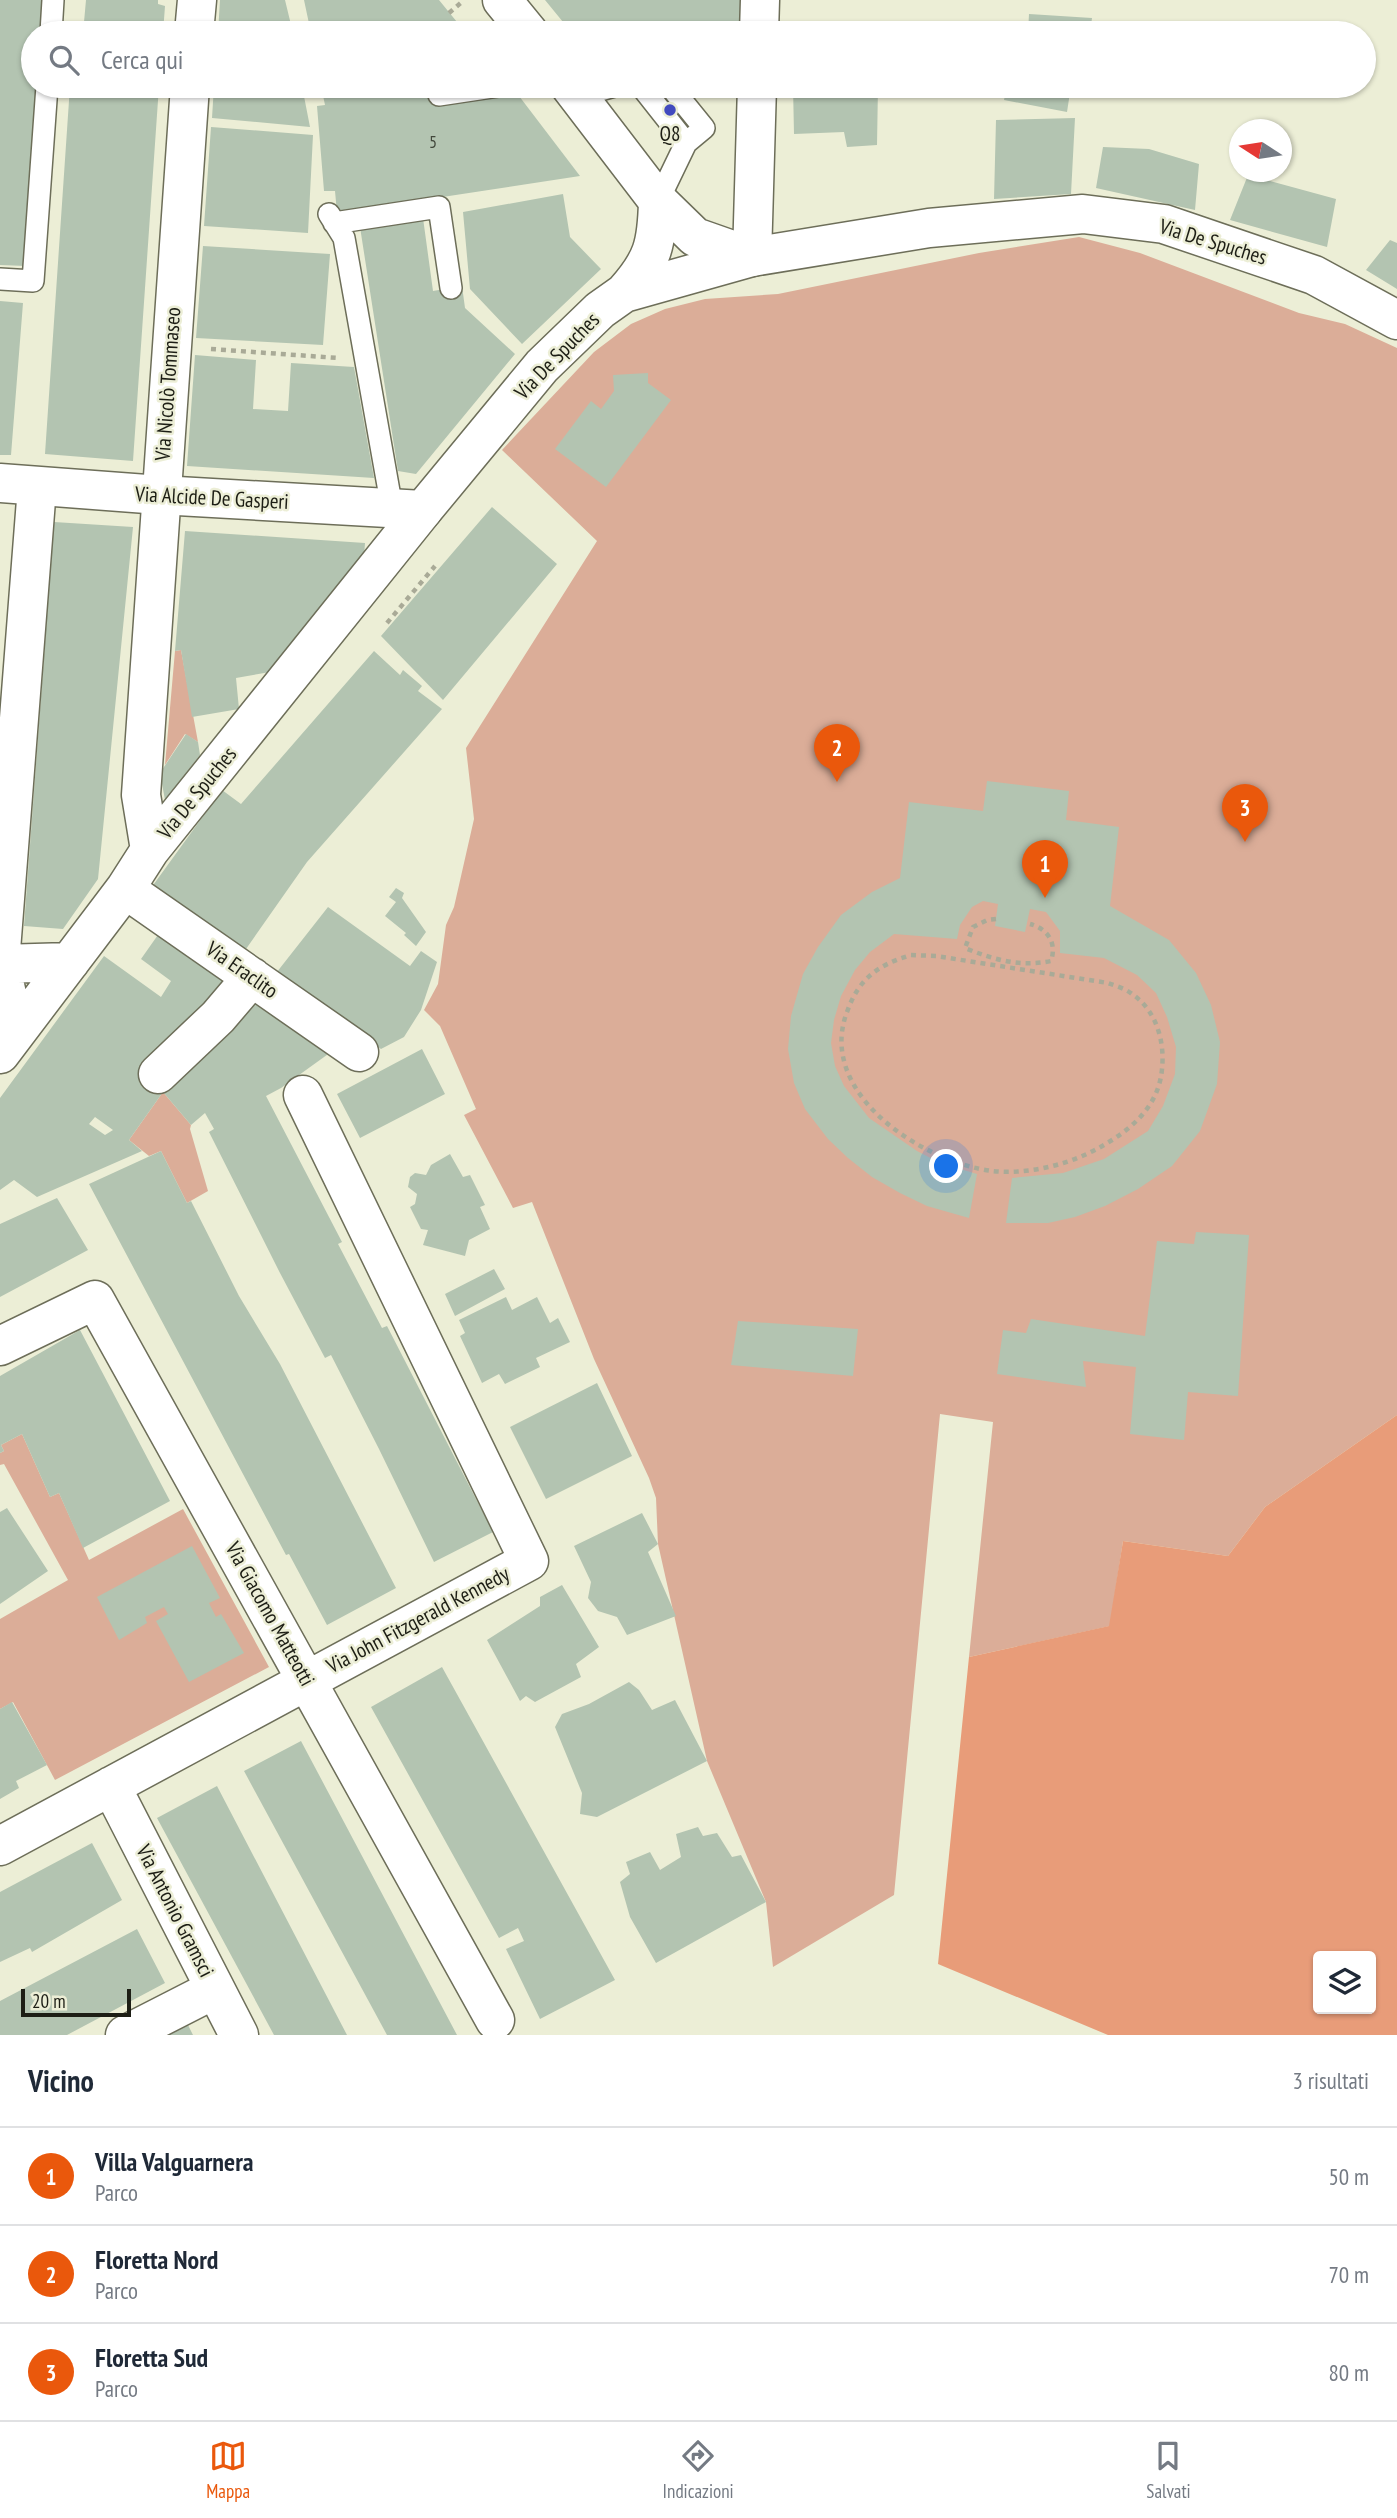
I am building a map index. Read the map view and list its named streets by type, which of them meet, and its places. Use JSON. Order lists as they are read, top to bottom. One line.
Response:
{"streets":{"street":["Via De Spuches","Via Nicolò Tommaseo","Via Alcide De Gasperi","Via Eraclito","Via Giacomo Matteotti","Via John Fitzgerald Kennedy","Via Antonio Gramsci"]},"crossings":[["Via De Spuches","Via Nicolò Tommaseo"],["Via De Spuches","Via Alcide De Gasperi"],["Via De Spuches","Via Eraclito"],["Via Nicolò Tommaseo","Via Alcide De Gasperi"],["Via Giacomo Matteotti","Via John Fitzgerald Kennedy"],["Via John Fitzgerald Kennedy","Via Antonio Gramsci"]],"places":["Q8"],"house_numbers":["5"],"scale_bar":"20 m","north":"left","page":{"search":"Cerca qui","pins":["2","3","1"],"scale":"20 m","heading":["Vicino","3 risultati"],"list":[{"mark":"1","name":"Villa Valguarnera","note":"Parco","value":"50 m"},{"mark":"2","name":"Floretta Nord","note":"Parco","value":"70 m"},{"mark":"3","name":"Floretta Sud","note":"Parco","value":"80 m"}],"nav":["Mappa","Indicazioni","Salvati"]}}
